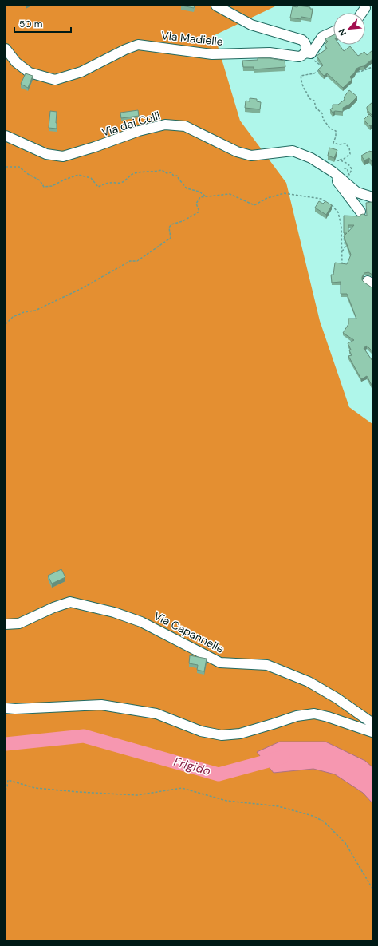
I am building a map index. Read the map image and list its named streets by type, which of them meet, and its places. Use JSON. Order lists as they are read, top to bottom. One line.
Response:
{"streets":{"street":["Via Madielle","Via dei Colli","Via Capannelle"]},"water":["Frigido"],"scale_bar":"50 m","north":"bottom left"}
